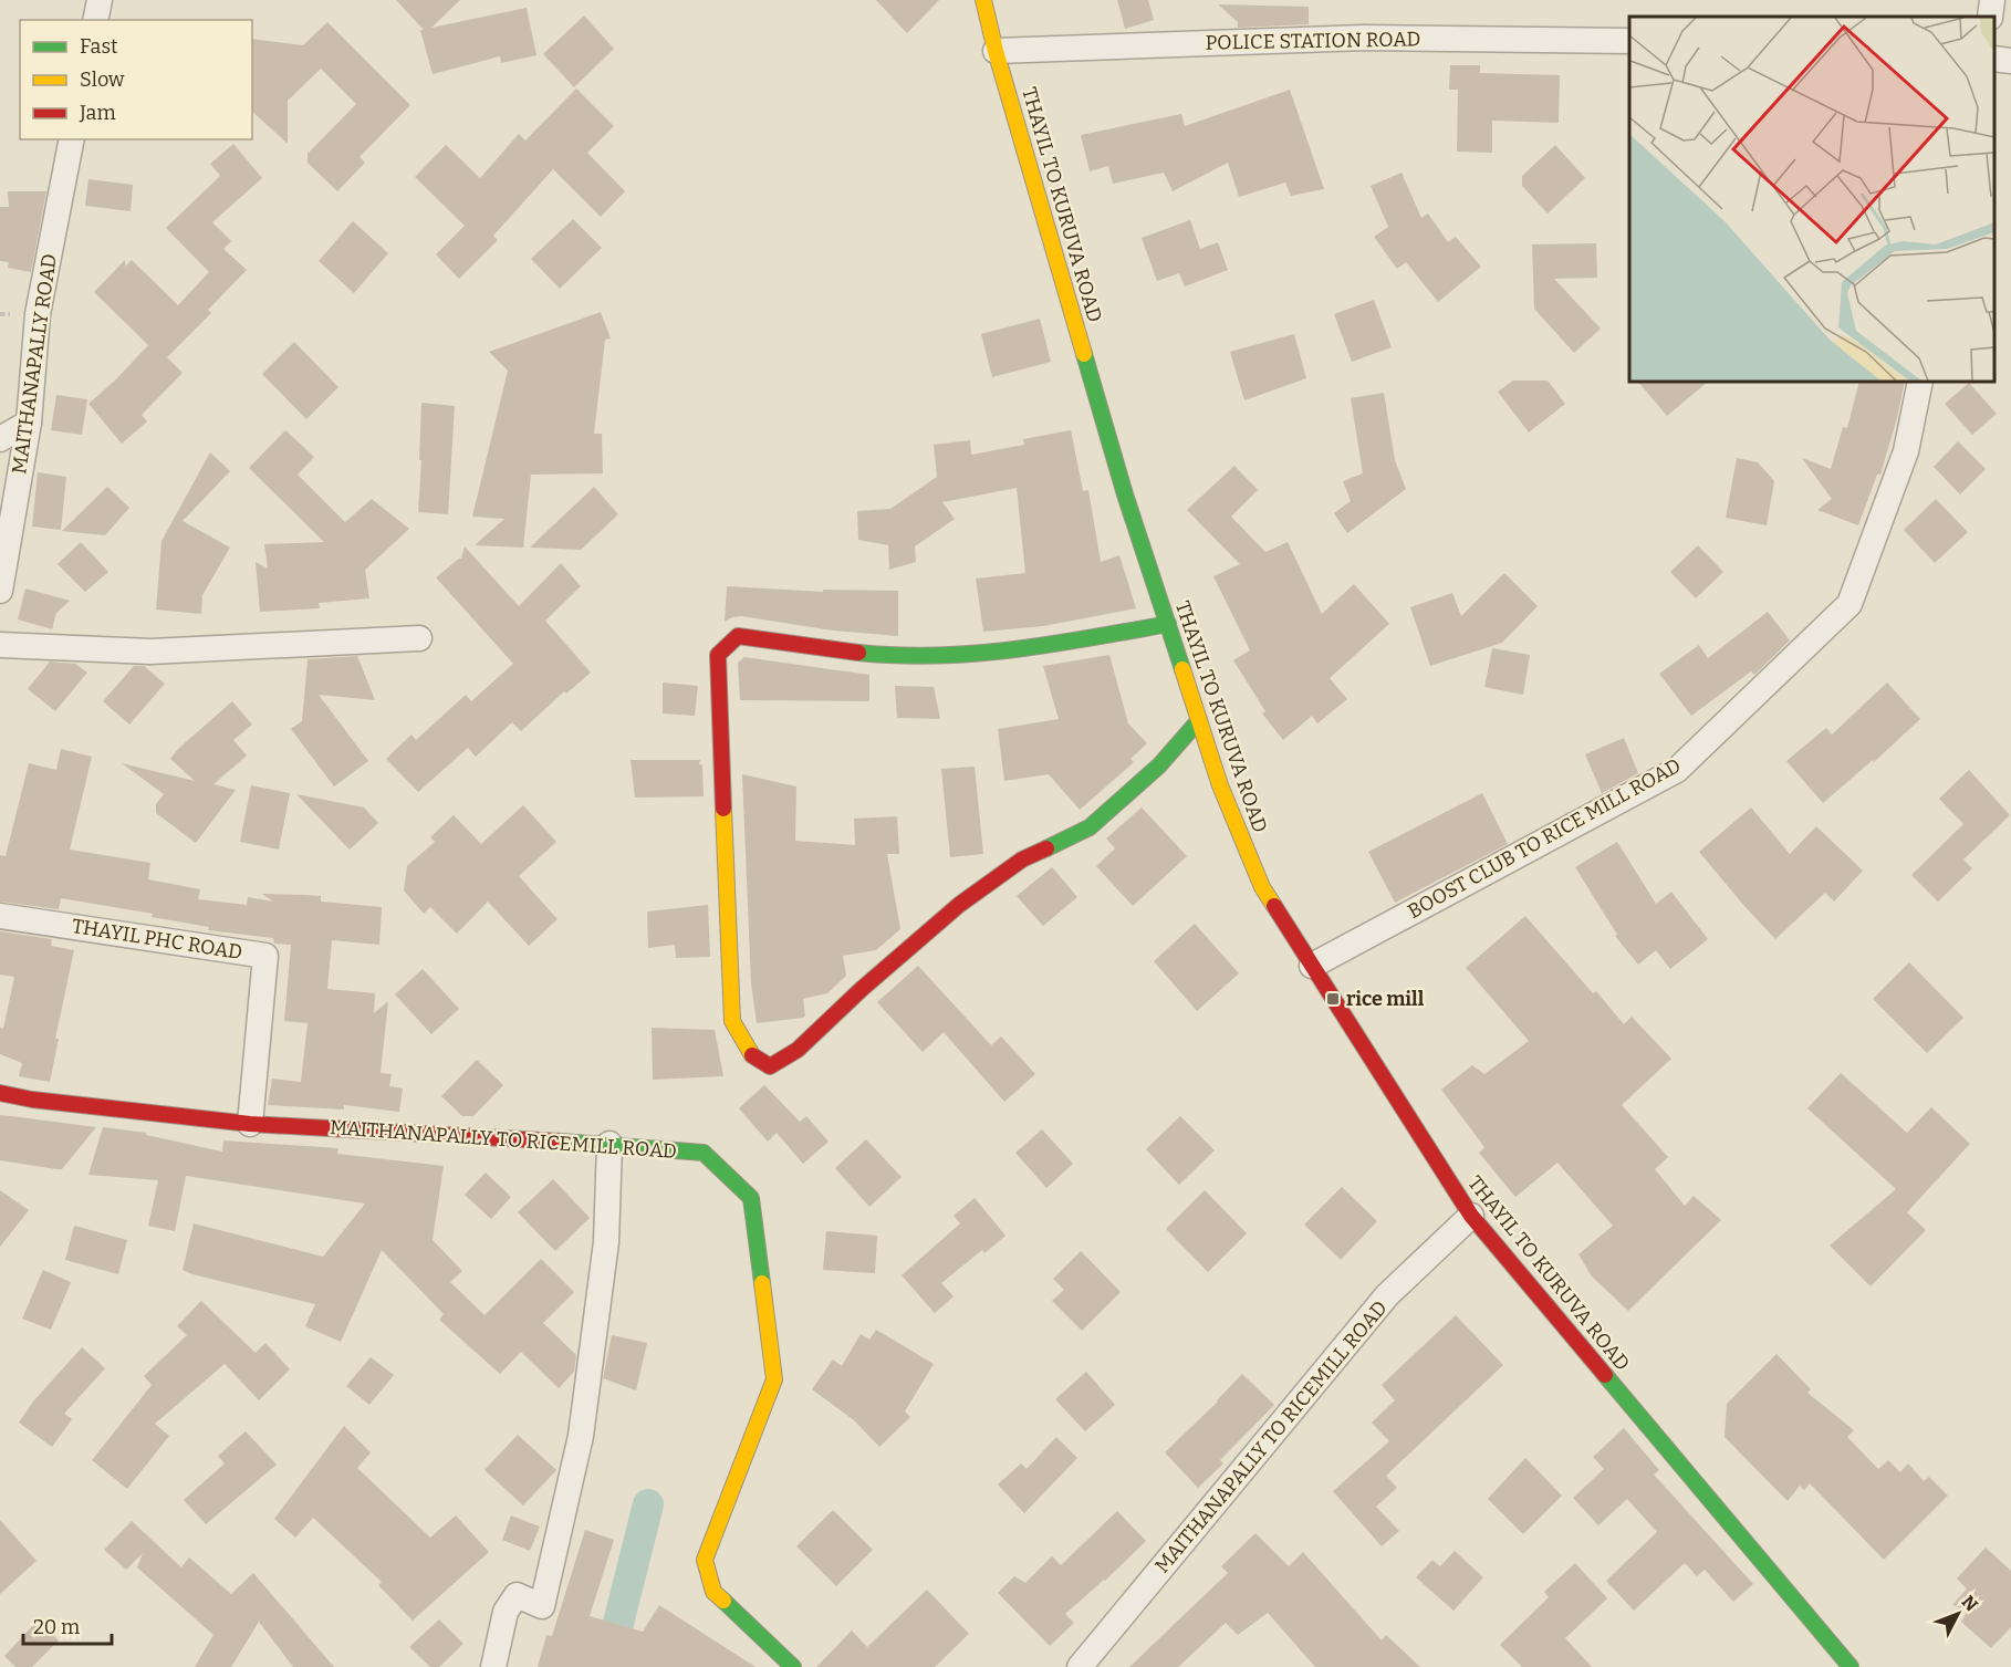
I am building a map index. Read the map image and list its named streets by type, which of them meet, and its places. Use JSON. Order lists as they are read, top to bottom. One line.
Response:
{"streets":{"street":["POLICE STATION ROAD","THAYIL TO KURUVA ROAD","MAITHANAPALLY ROAD","BOOST CLUB TO RICE MILL ROAD","THAYIL PHC ROAD","MAITHANAPALLY TO RICEMILL ROAD"]},"crossings":[["POLICE STATION ROAD","THAYIL TO KURUVA ROAD"],["THAYIL TO KURUVA ROAD","BOOST CLUB TO RICE MILL ROAD"],["THAYIL TO KURUVA ROAD","MAITHANAPALLY TO RICEMILL ROAD"],["THAYIL PHC ROAD","MAITHANAPALLY TO RICEMILL ROAD"]],"places":{"transit":["rice mill"]},"legend":["Fast","Slow","Jam"],"scale_bar":"20 m","north":"top right"}
